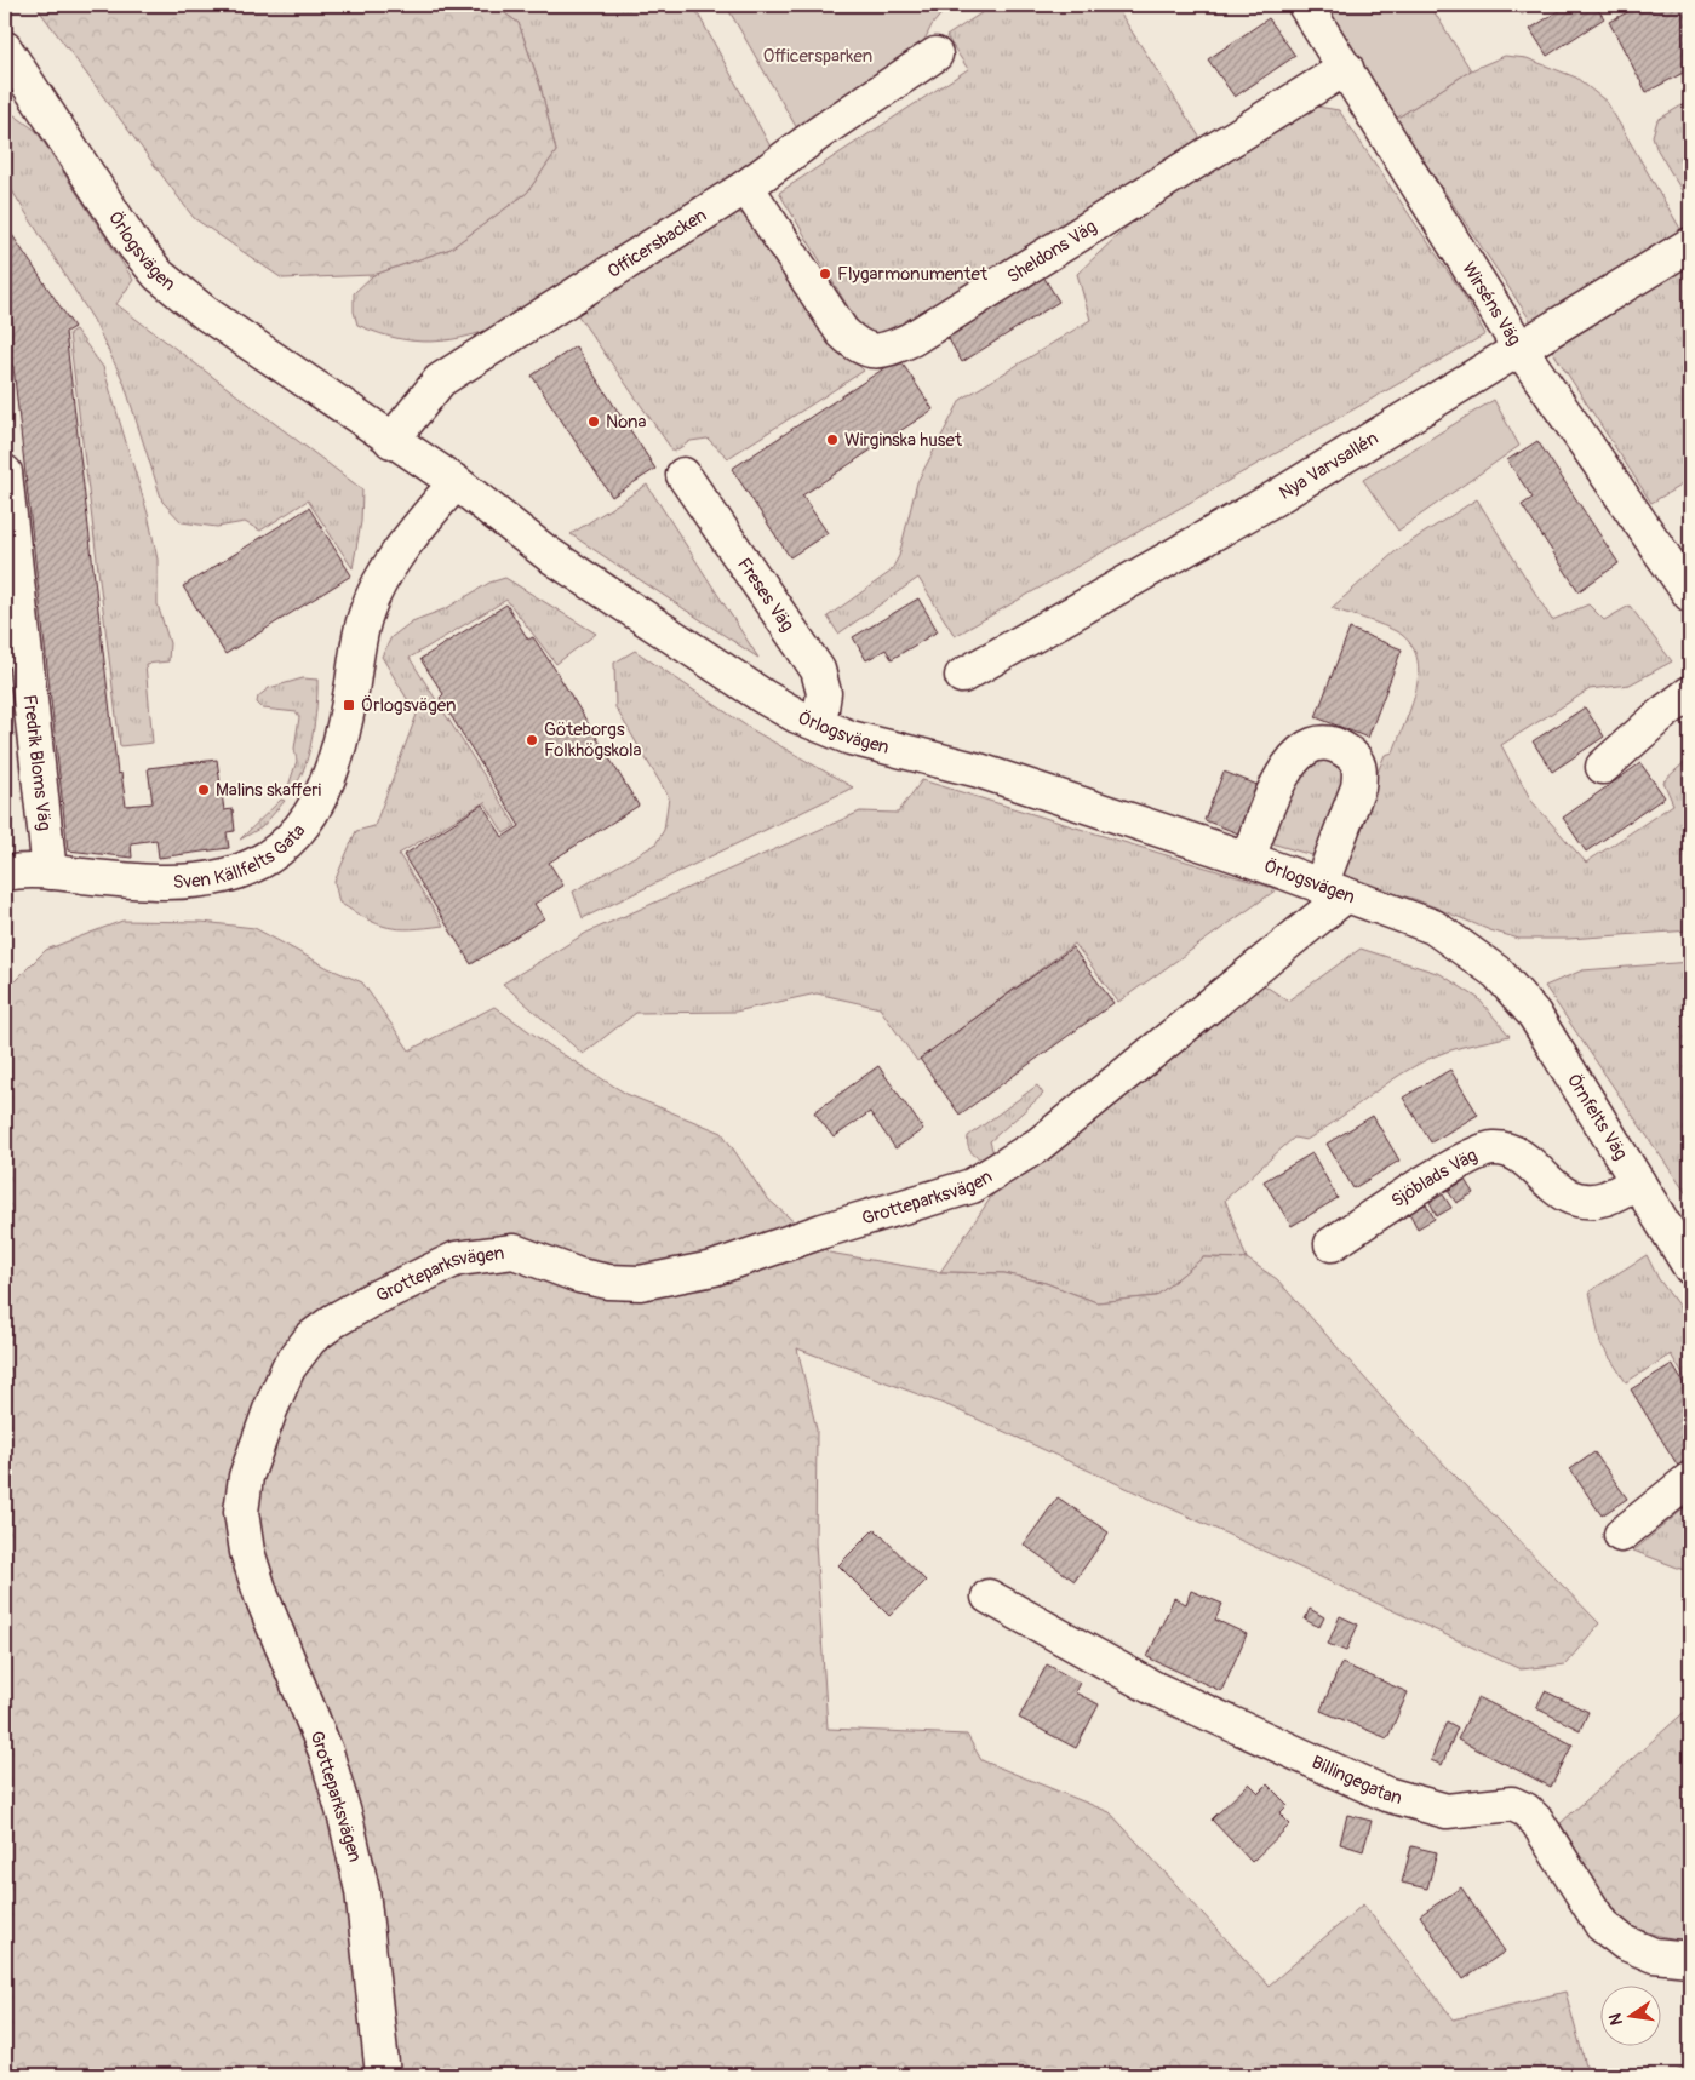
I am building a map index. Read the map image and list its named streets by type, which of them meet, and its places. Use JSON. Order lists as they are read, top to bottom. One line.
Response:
{"streets":{"street":["Officersbacken","Örlogsvägen","Sheldons Väg","Wirséns Väg","Nya Varvsallén","Freses Väg","Fredrik Bloms Väg","Sven Källfelts Gata","Örnfelts Väg","Sjöblads Väg","Grotteparksvägen","Billingegatan"]},"crossings":[["Officersbacken","Örlogsvägen"],["Officersbacken","Sheldons Väg"],["Örlogsvägen","Freses Väg"],["Örlogsvägen","Sven Källfelts Gata"],["Örlogsvägen","Örnfelts Väg"],["Örlogsvägen","Grotteparksvägen"],["Sheldons Väg","Wirséns Väg"],["Wirséns Väg","Nya Varvsallén"],["Fredrik Bloms Väg","Sven Källfelts Gata"],["Örnfelts Väg","Sjöblads Väg"]],"parks":["Officersparken"],"places":{"other":["Flygarmonumentet","Nona","Wirginska huset","Göteborgs Folkhögskola","Malins skafferi"],"transit":["Örlogsvägen"]},"north":"left"}
